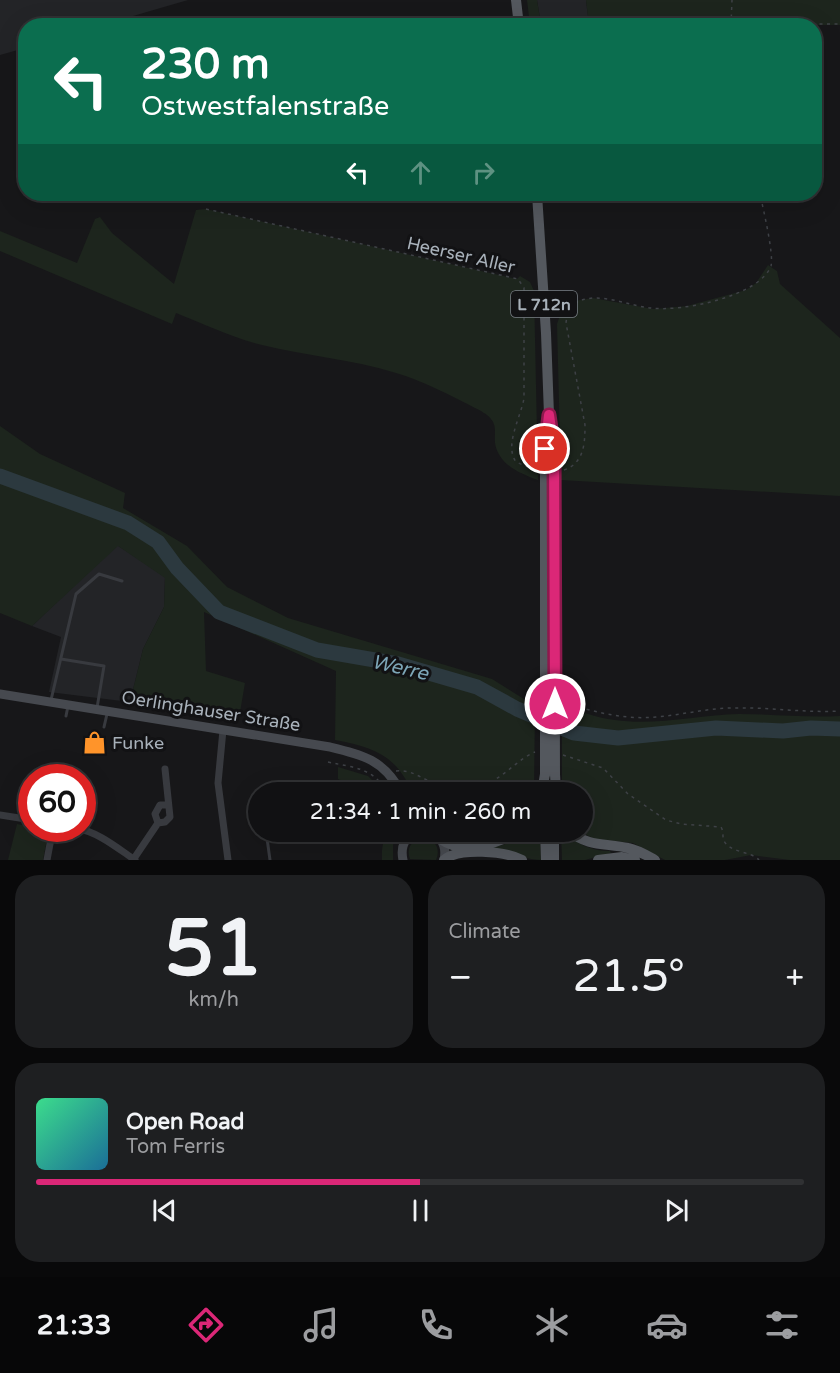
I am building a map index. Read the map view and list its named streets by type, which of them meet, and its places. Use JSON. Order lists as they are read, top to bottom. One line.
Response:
{"streets":{"main road":["L 712n","Oerlinghauser Straße"],"path":["Heerser Aller"]},"water":["Werre"],"places":{"shop":["Funke"]},"page":{"turn":["230 m","Ostwestfalenstraße"],"limit":"60","trip":"21:34 · 1 min · 260 m","tile":[["51","km/h"],"Climate"],"heat":["−","21.5°","+"],"song":["Open Road","Tom Ferris"],"tabs":"21:33"}}
